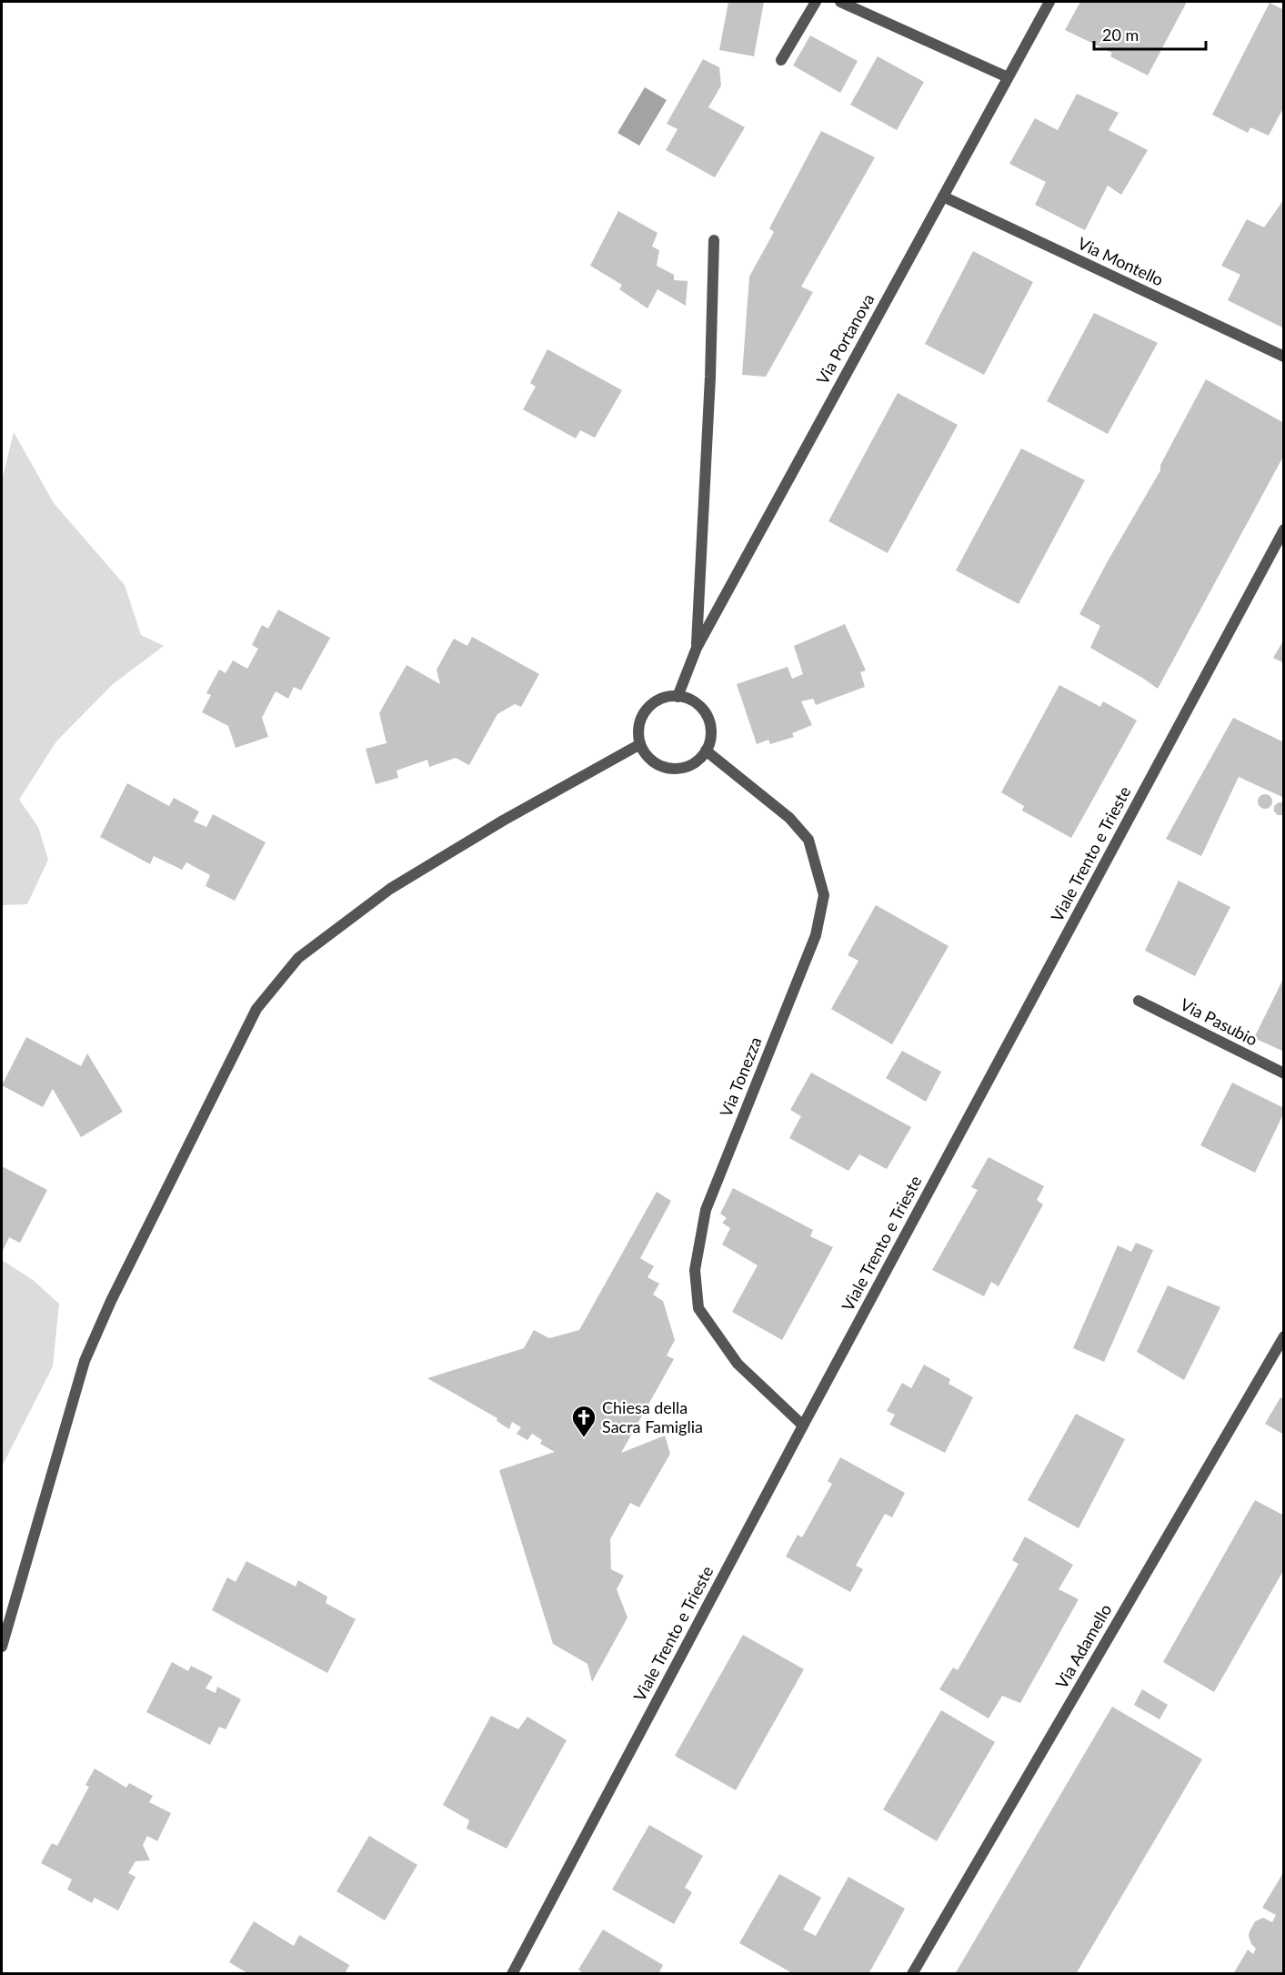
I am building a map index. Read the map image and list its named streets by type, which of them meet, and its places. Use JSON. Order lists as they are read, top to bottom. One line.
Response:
{"streets":{"street":["Via Montello","Via Portanova","Viale Trento e Trieste","Via Pasubio","Via Tonezza","Via Adamello"]},"crossings":[["Via Montello","Via Portanova"],["Via Portanova","Via Tonezza"],["Viale Trento e Trieste","Via Tonezza"]],"places":{"church":["Chiesa della Sacra Famiglia"]},"scale_bar":"20 m"}
